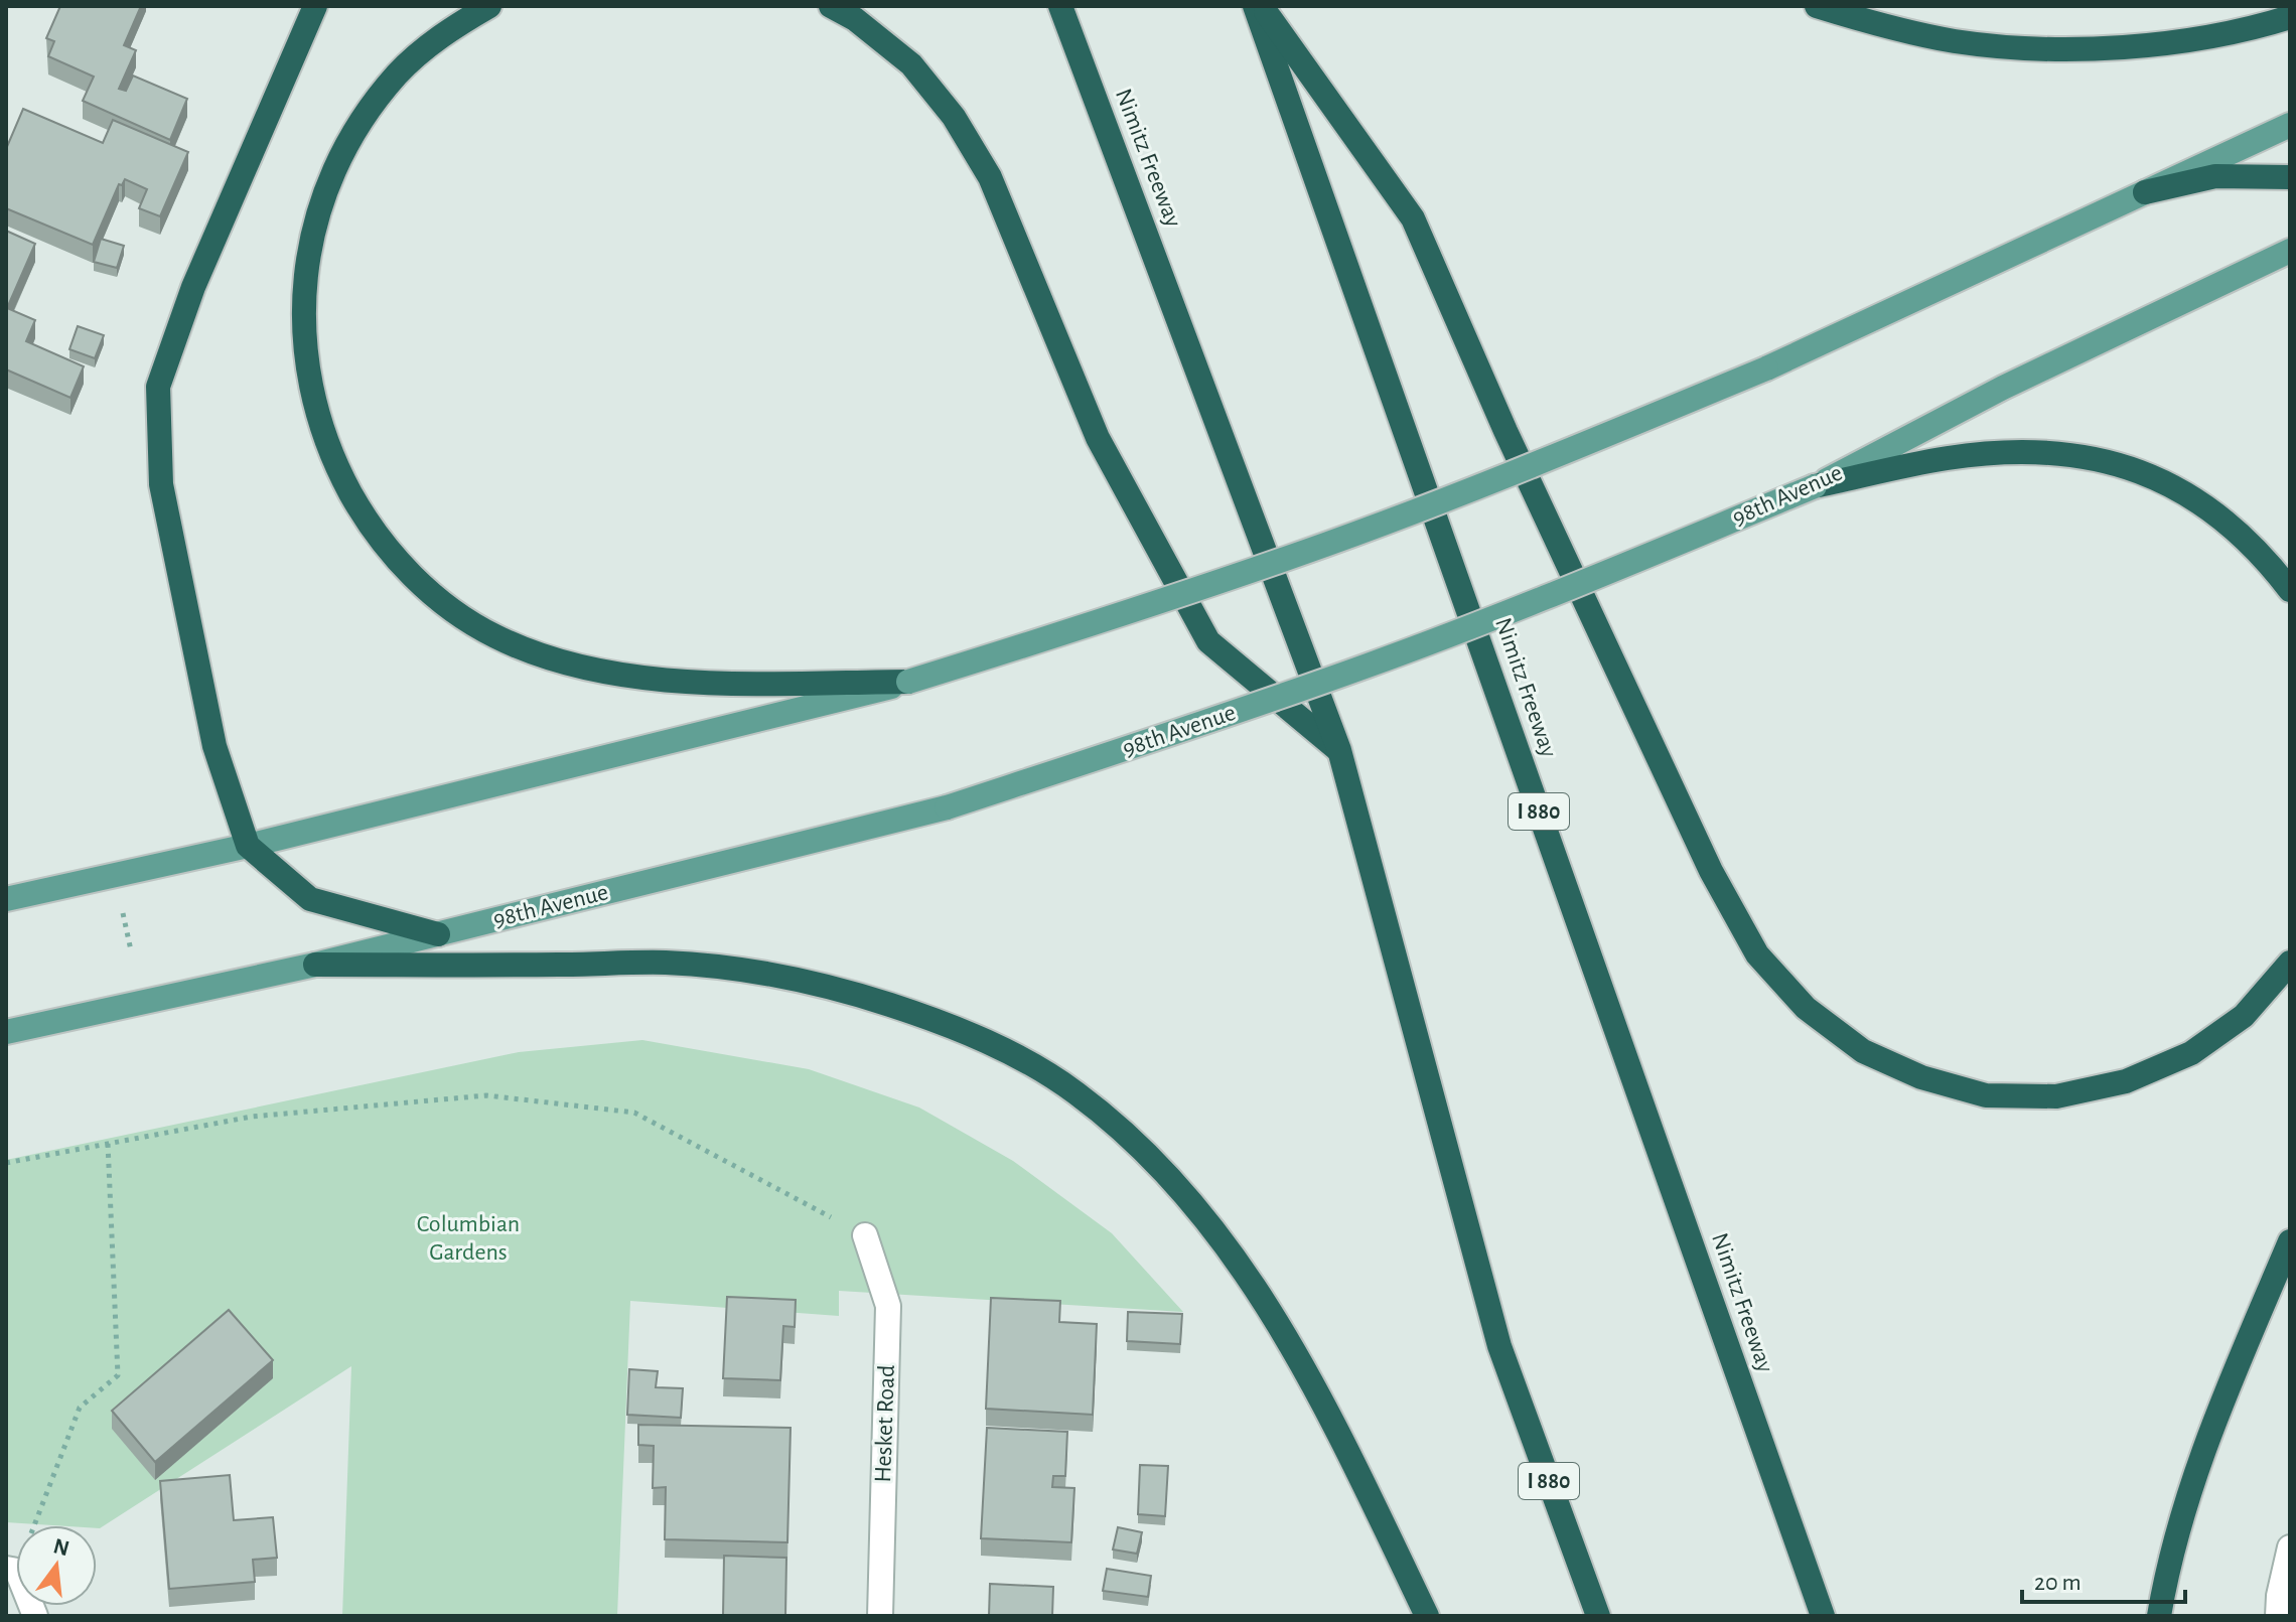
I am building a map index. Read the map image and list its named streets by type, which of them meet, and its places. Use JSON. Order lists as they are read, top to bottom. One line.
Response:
{"streets":{"highway":["Nimitz Freeway","I 880"],"main road":["98th Avenue"],"street":["Hesket Road"]},"parks":["Columbian Gardens"],"scale_bar":"20 m","north":"top"}
